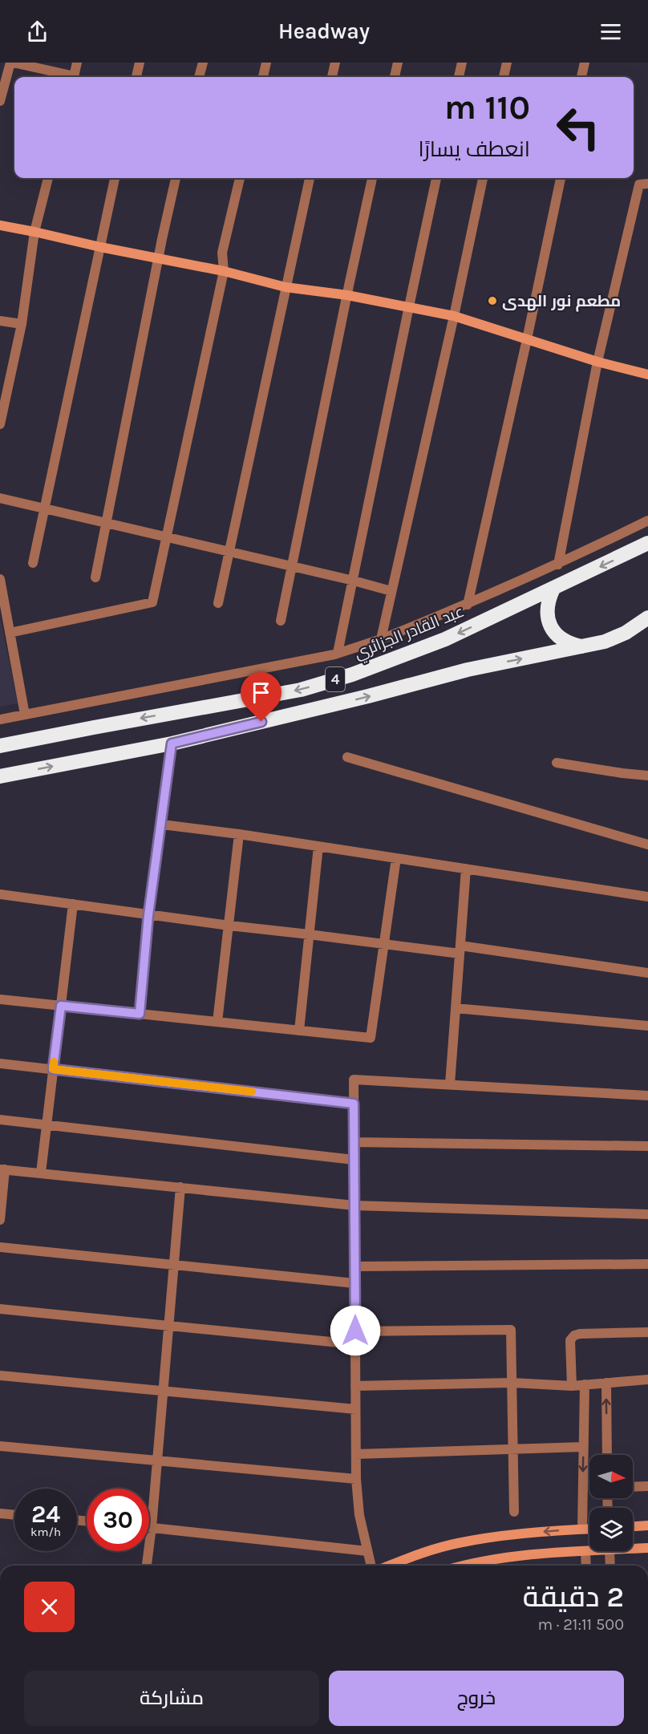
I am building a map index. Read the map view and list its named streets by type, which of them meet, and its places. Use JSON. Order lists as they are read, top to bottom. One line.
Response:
{"streets":{"highway":["عبد القادر الجزائري","4"]},"places":["مطعم نور الهدى"],"north":"right","page":{"header":"Headway","turn":["110 m","انعطف يسارًا"],"speed":"24 km/h","limit":"30","heading":["2 دقيقة","500 m · 21:11"],"buttons":["خروج","مشاركة"]}}
